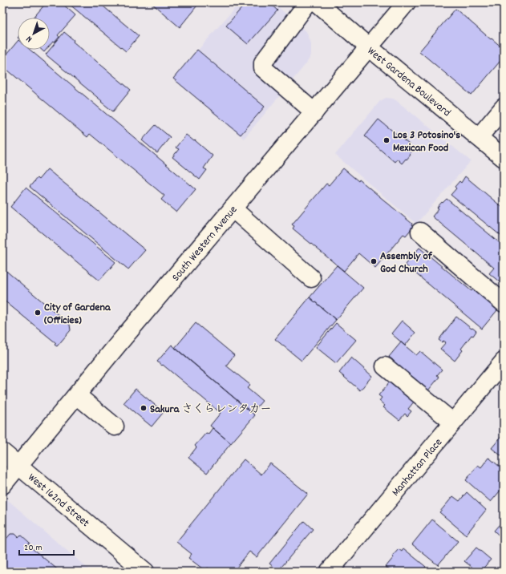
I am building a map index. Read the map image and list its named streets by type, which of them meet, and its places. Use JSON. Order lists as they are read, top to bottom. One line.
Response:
{"streets":{"main road":["West Gardena Boulevard","South Western Avenue","Manhattan Place","West 162nd Street"]},"crossings":[["West Gardena Boulevard","South Western Avenue"],["South Western Avenue","West 162nd Street"]],"places":["Los 3 Potosino's Mexican Food","Assembly of God Church","City of Gardena (Officies)","Sakura さくらレンタカー"],"scale_bar":"20 m","north":"bottom left"}
